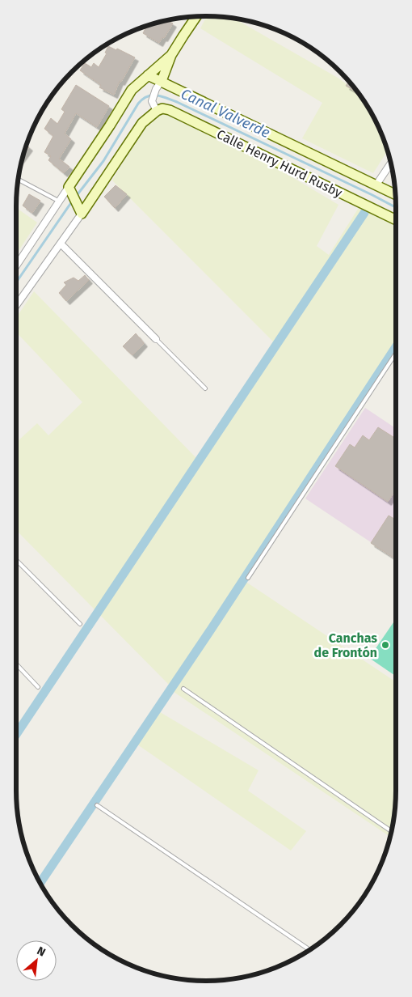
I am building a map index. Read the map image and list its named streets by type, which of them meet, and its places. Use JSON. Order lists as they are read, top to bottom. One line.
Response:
{"streets":{"street":["Calle Henry Hurd Rusby"]},"water":["Canal Valverde"],"places":["Canchas de Frontón"],"north":"top right"}
